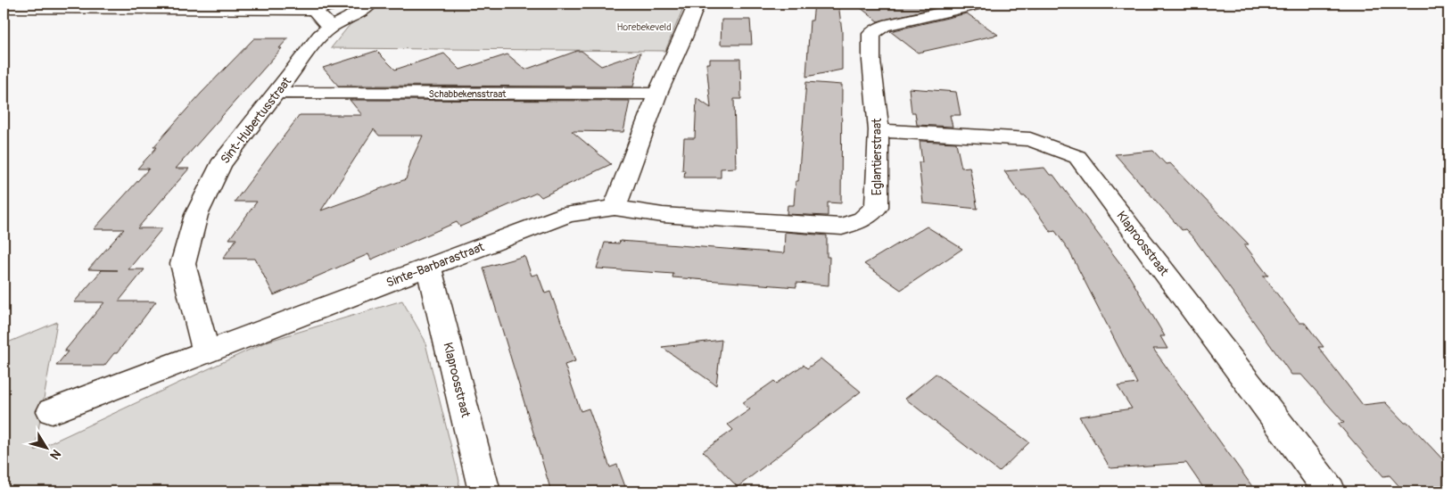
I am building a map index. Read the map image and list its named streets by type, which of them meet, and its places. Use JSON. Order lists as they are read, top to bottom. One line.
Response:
{"streets":{"street":["Schabbekensstraat","Sint-Hubertusstraat","Eglantierstraat","Klaproosstraat","Sinte-Barbarastraat"]},"crossings":[["Schabbekensstraat","Sint-Hubertusstraat"],["Sint-Hubertusstraat","Sinte-Barbarastraat"],["Eglantierstraat","Klaproosstraat"],["Eglantierstraat","Sinte-Barbarastraat"],["Klaproosstraat","Sinte-Barbarastraat"]],"parks":["Horebekeveld"],"north":"bottom right"}
